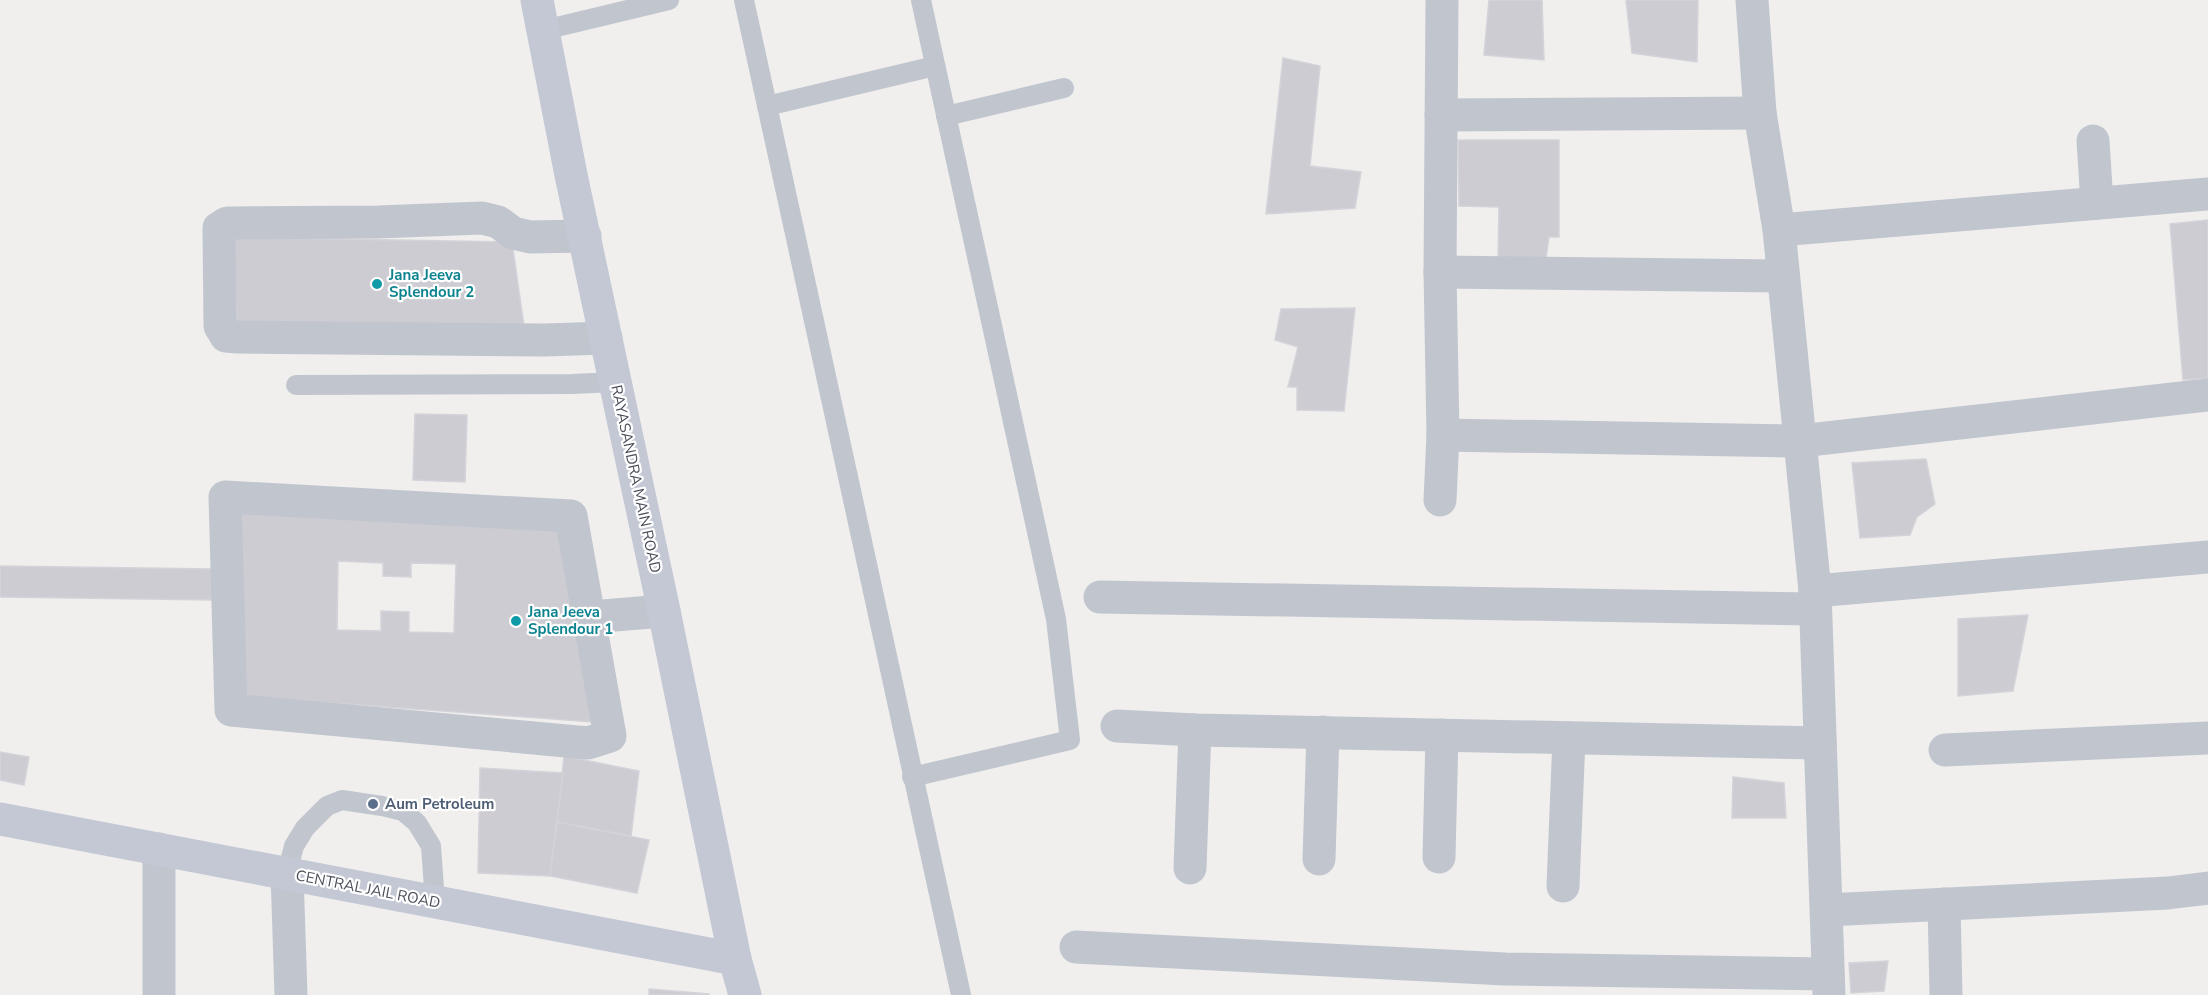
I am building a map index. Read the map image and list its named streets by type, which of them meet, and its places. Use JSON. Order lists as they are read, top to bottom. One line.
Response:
{"streets":{"street":["RAYASANDRA MAIN ROAD","CENTRAL JAIL ROAD"]},"crossings":[["RAYASANDRA MAIN ROAD","CENTRAL JAIL ROAD"]],"places":["Jana Jeeva Splendour 2","Jana Jeeva Splendour 1","Aum Petroleum"]}
